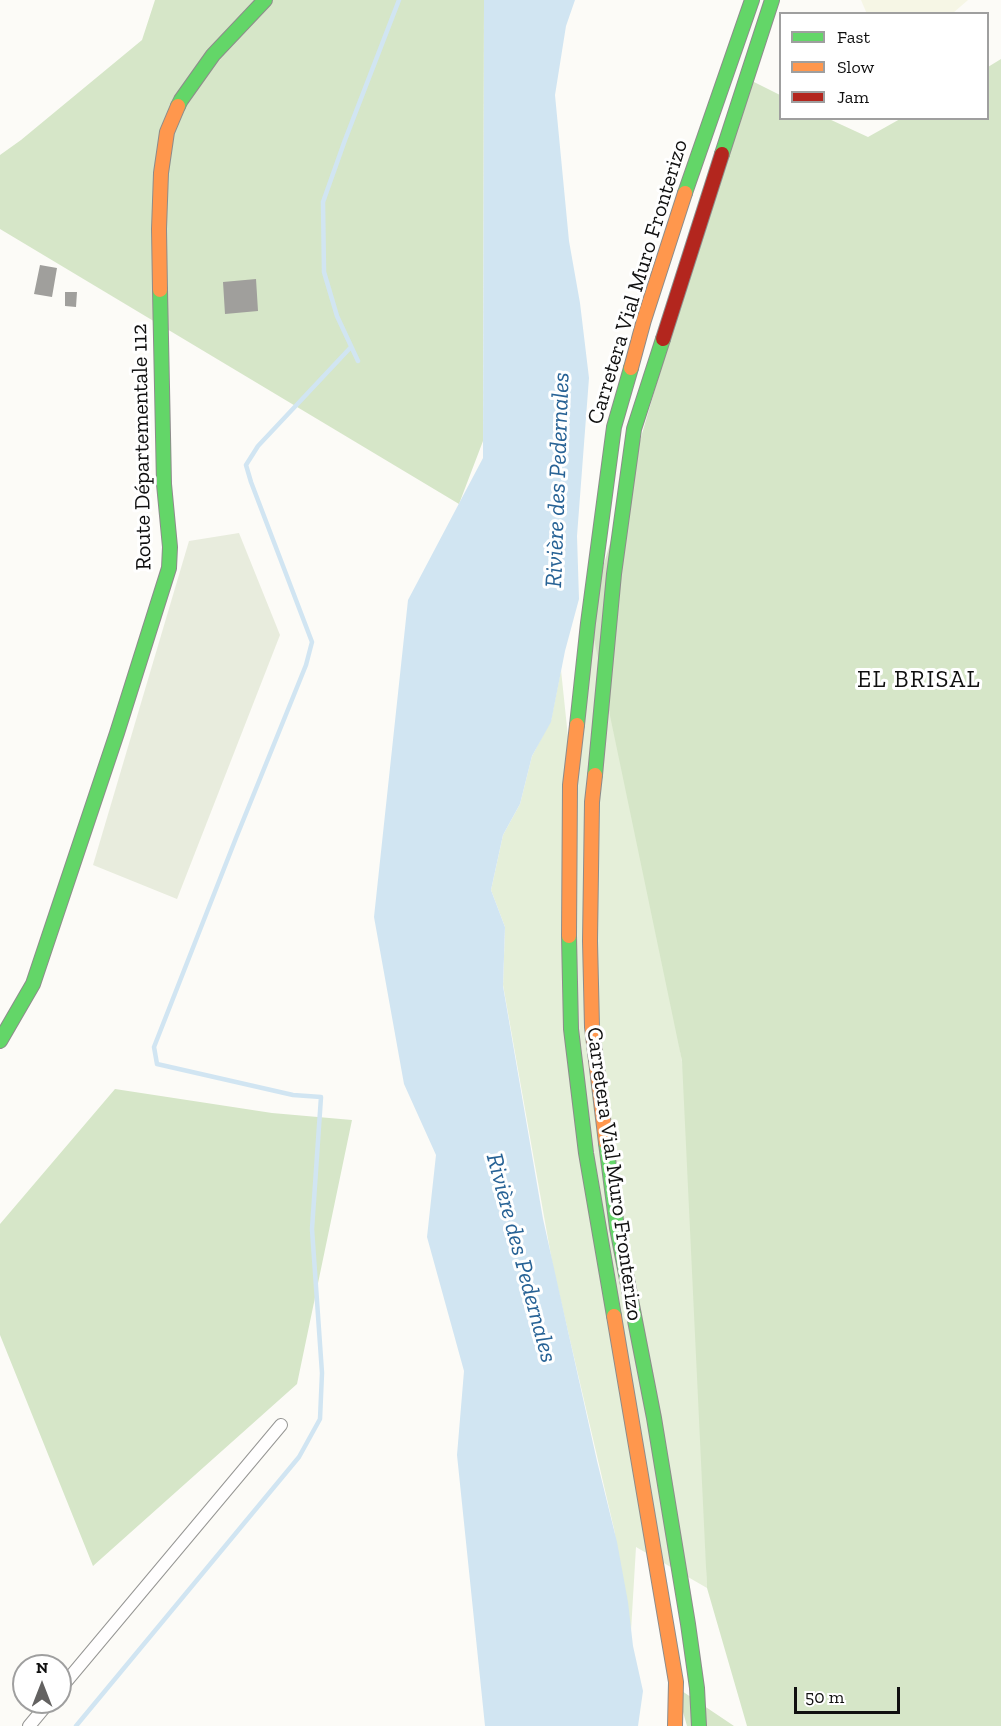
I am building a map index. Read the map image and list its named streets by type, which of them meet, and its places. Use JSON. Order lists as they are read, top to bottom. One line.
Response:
{"streets":{"street":["Carretera Vial Muro Fronterizo","Route Départementale 112"]},"districts":["EL BRISAL"],"water":["Rivière des Pedernales"],"legend":["Fast","Slow","Jam"],"scale_bar":"50 m","north":"top"}
